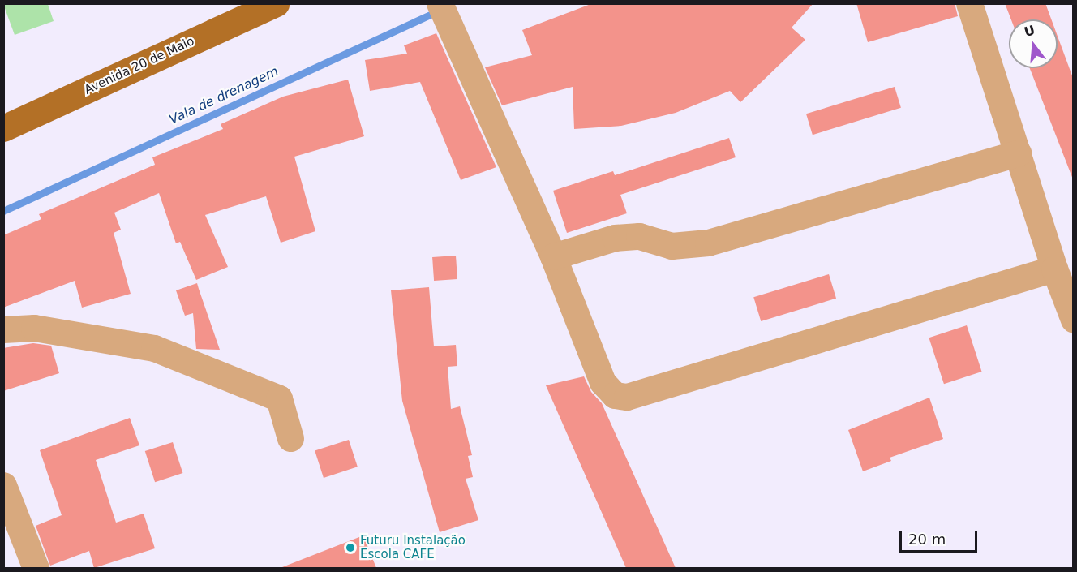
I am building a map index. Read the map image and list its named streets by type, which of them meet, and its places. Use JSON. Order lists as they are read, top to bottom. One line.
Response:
{"streets":{"main road":["Avenida 20 de Maio"]},"water":["Vala de drenagem"],"places":["Futuru Instalação Escola CAFE"],"scale_bar":"20 m","north":"top"}
